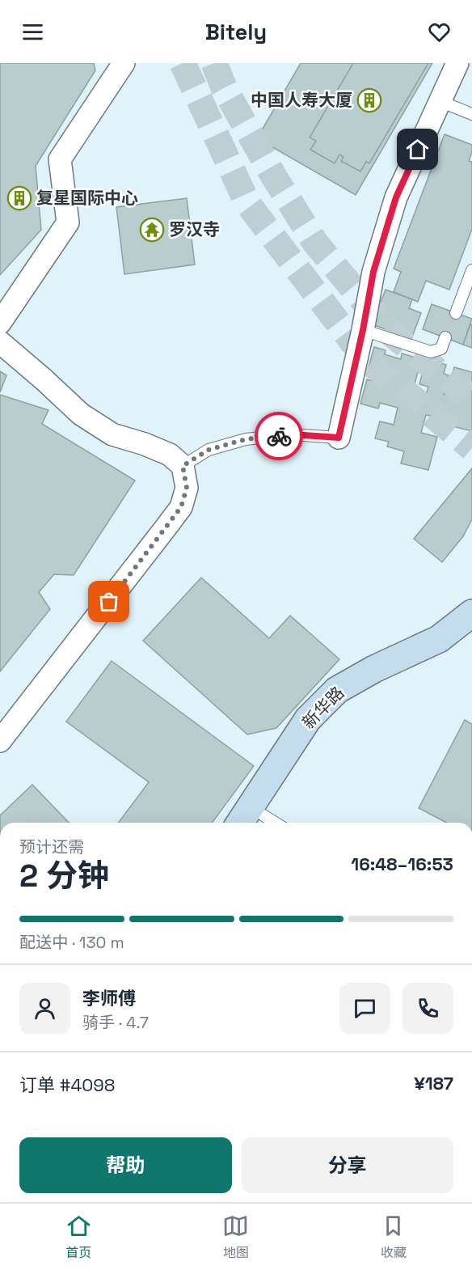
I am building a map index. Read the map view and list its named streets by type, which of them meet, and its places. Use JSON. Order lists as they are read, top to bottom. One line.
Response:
{"streets":{"main road":["新华路"]},"places":{"building":["中国人寿大厦","复星国际中心"],"temple":["罗汉寺"]},"page":{"header":"Bitely","heading":["2 分钟","预计还需","16:48–16:53"],"panel":["李师傅","骑手 · 4.7","订单 #4098","¥187"],"bar":"配送中 · 130 m","buttons":["帮助","分享"],"tabs":["首页","地图","收藏"]}}
